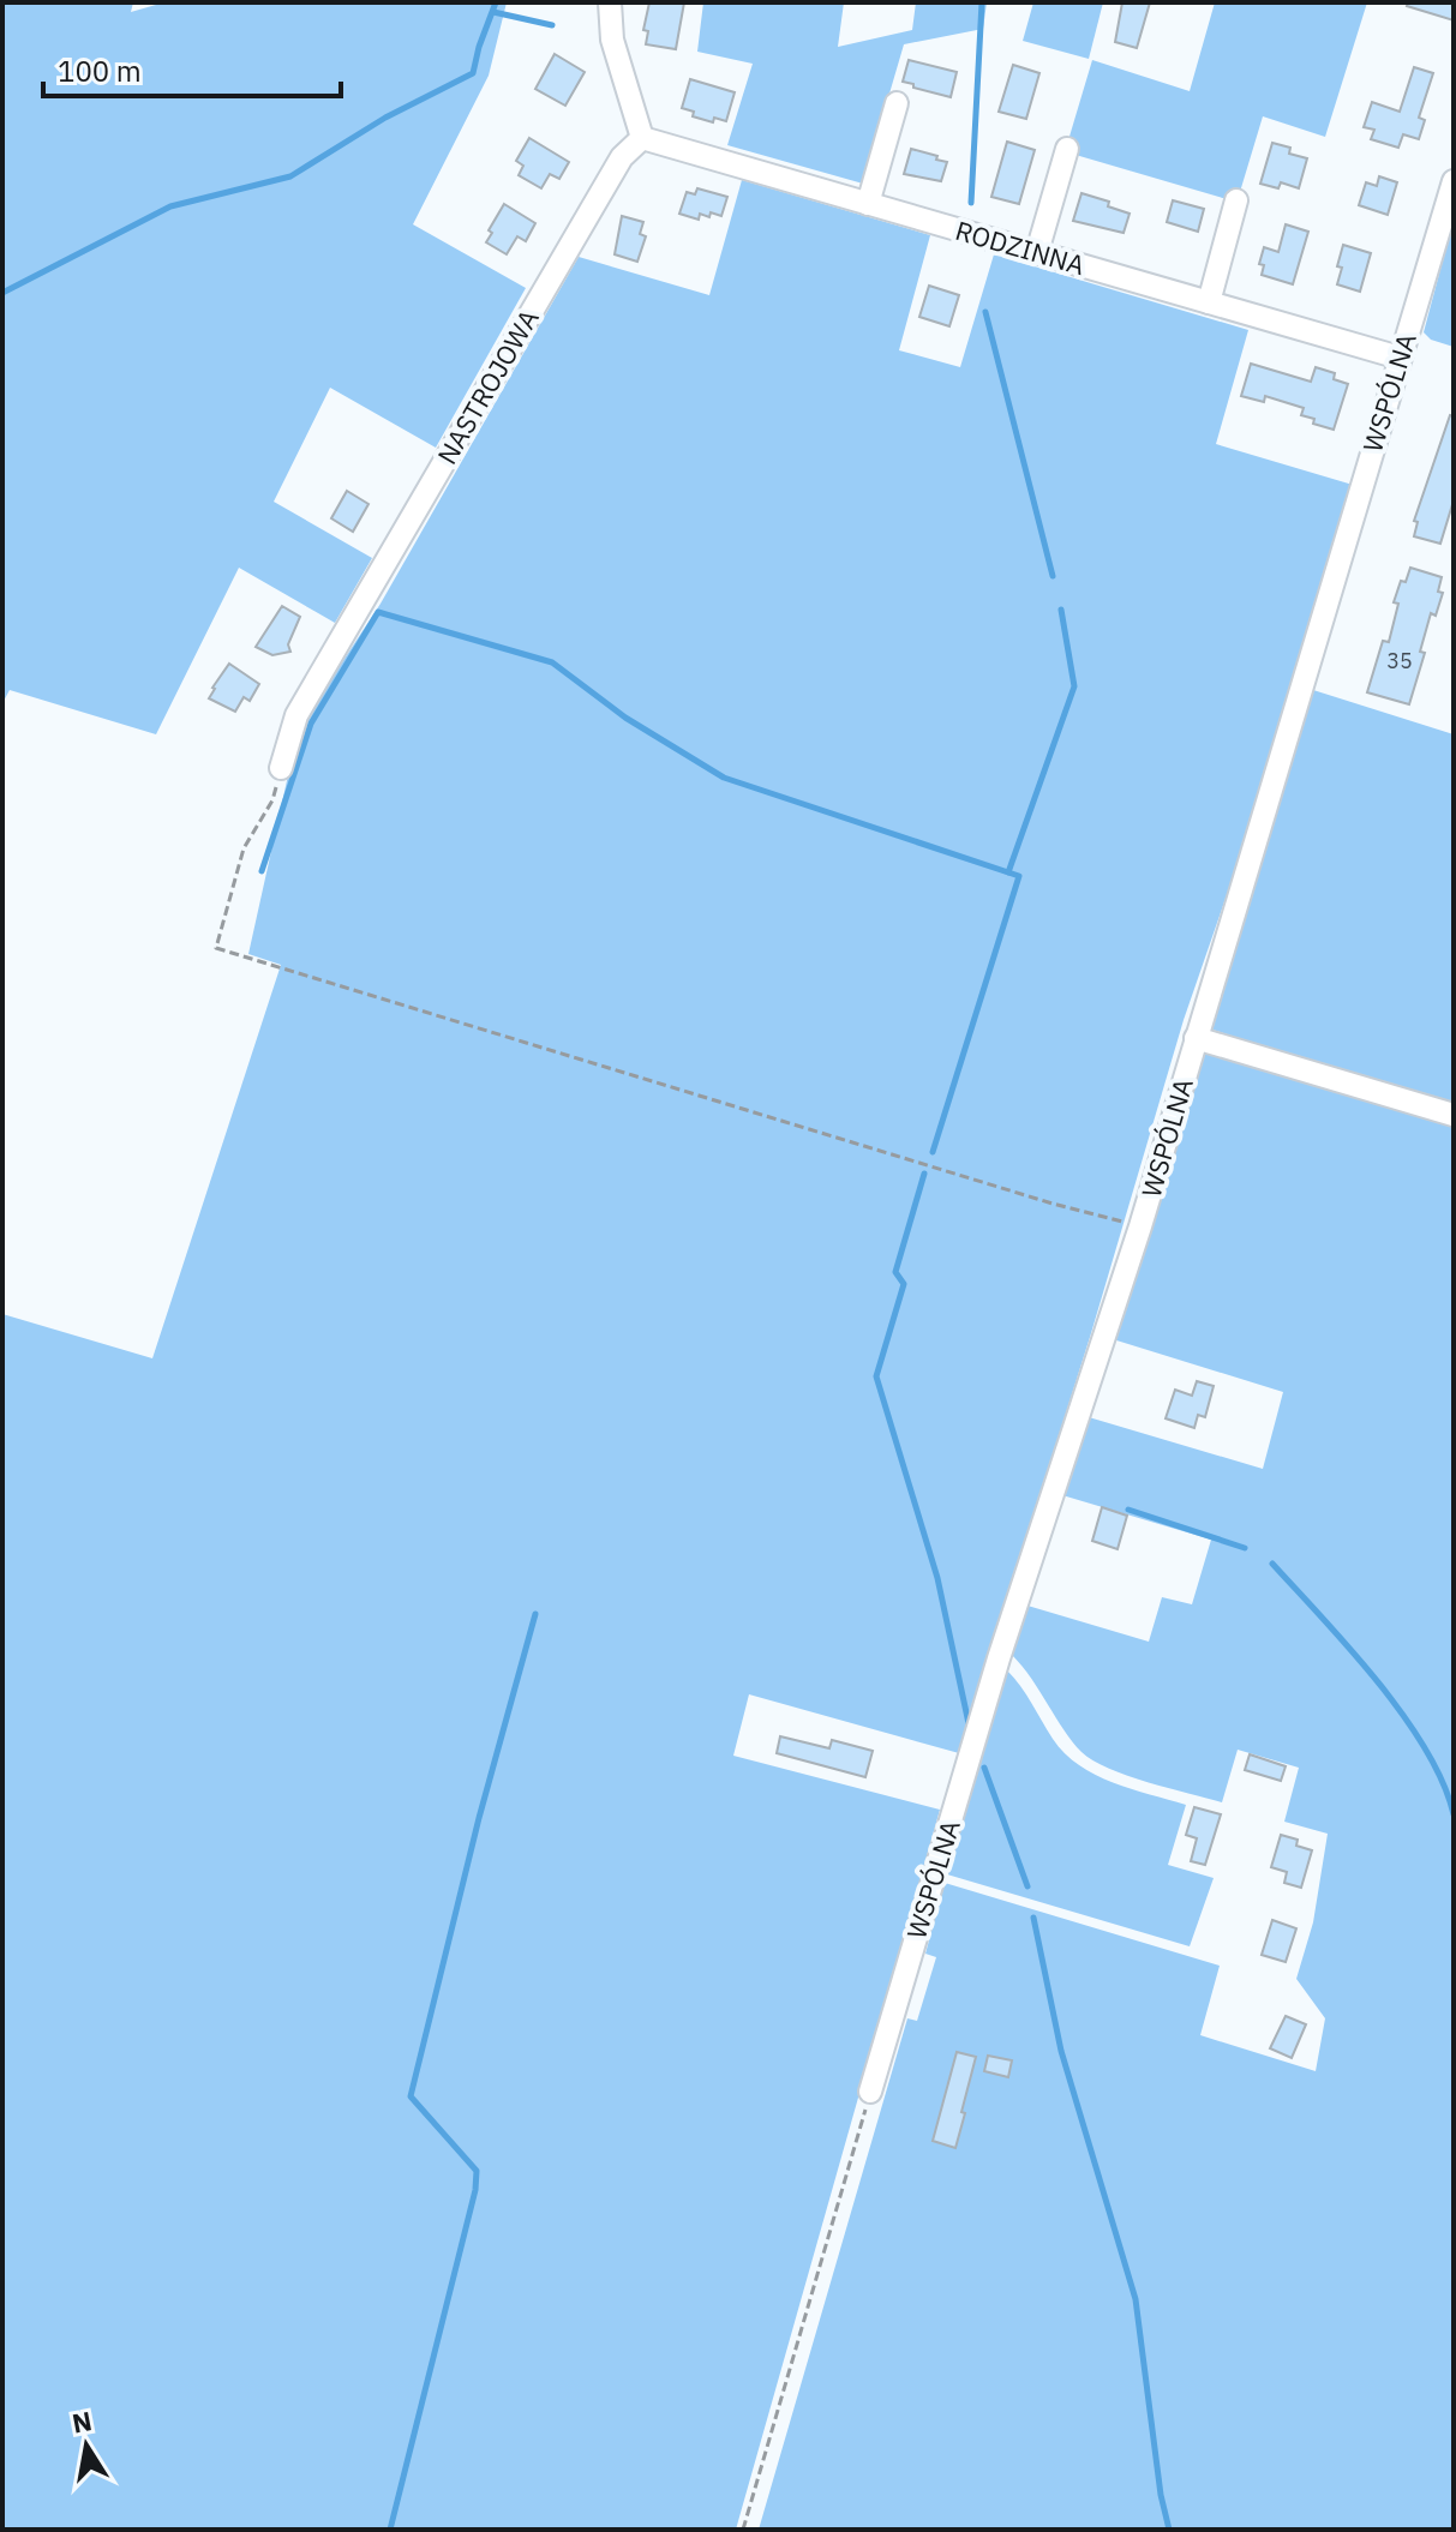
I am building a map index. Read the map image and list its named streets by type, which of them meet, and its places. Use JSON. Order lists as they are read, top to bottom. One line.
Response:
{"streets":{"street":["RODZINNA","NASTROJOWA","WSPÓLNA"]},"crossings":[["RODZINNA","NASTROJOWA"],["RODZINNA","WSPÓLNA"]],"house_numbers":["35"],"scale_bar":"100 m","north":"top"}
